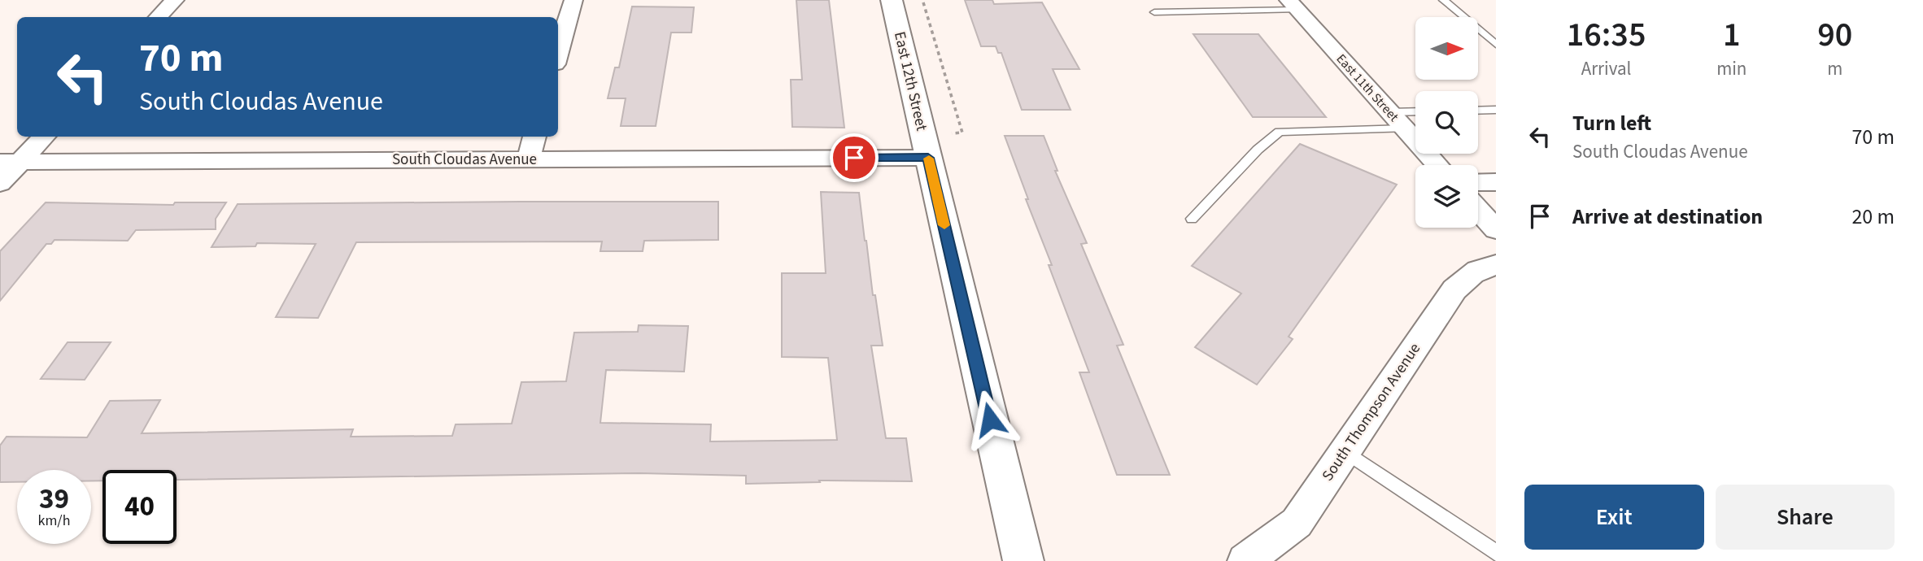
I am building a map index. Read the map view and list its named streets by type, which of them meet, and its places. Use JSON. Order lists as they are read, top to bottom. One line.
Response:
{"streets":{"street":["East 12th Street","East 11th Street","South Cloudas Avenue","South Thompson Avenue"]},"crossings":[["East 12th Street","South Cloudas Avenue"]],"north":"right","page":{"eta":["16:35","Arrival","1","min","90","m"],"turn":["70 m","South Cloudas Avenue"],"list":[{"name":"Turn left","note":"South Cloudas Avenue","value":"70 m"},{"name":"Arrive at destination","value":"20 m"}],"speed":"39 km/h","limit":"40","buttons":["Exit","Share"]}}
